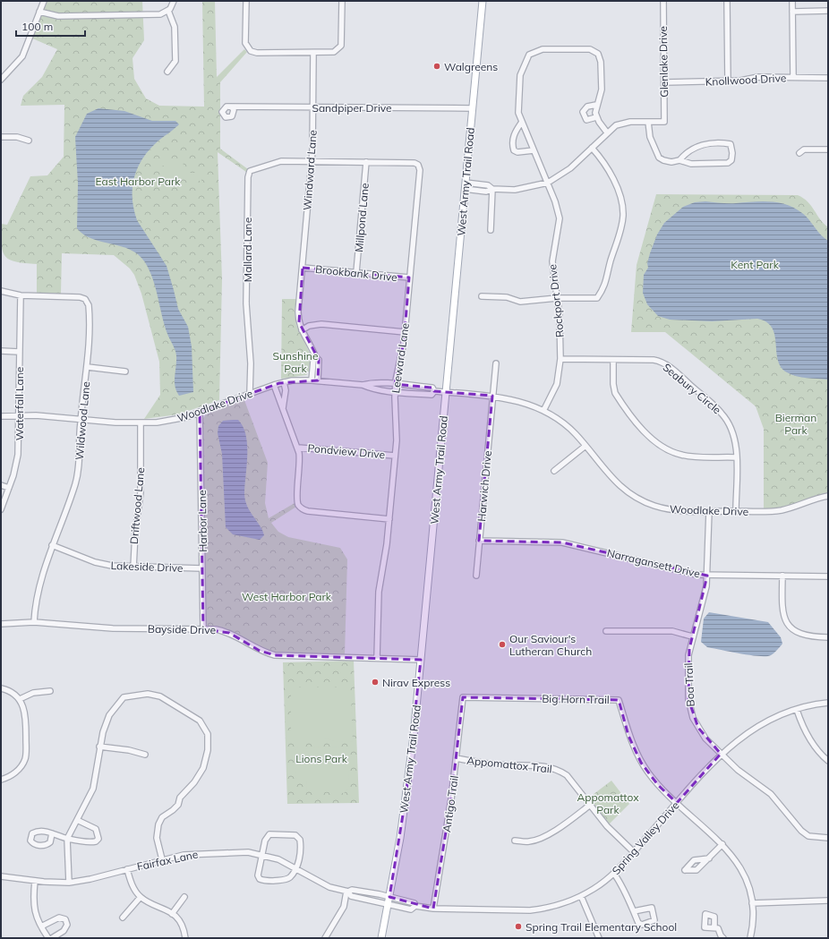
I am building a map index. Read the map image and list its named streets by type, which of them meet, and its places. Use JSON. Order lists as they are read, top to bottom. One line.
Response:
{"streets":{"main road":["West Army Trail Road"],"street":["Glenlake Drive","Knollwood Drive","Sandpiper Drive","Windward Lane","Millpond Lane","Mallard Lane","Brookbank Drive","Rockport Drive","Leeward Lane","Seabury Circle","Waterfall Lane","Woodlake Drive","Wildwood Lane","Pondview Drive","Harwich Drive","Driftwood Lane","Harbor Lane","Narragansett Drive","Lakeside Drive","Bayside Drive","Boa Trail","Big Horn Trail","Appomattox Trail","Antigo Trail","Spring Valley Drive","Fairfax Lane"]},"crossings":[["Glenlake Drive","Knollwood Drive"],["Sandpiper Drive","Windward Lane"],["Sandpiper Drive","West Army Trail Road"],["Windward Lane","Mallard Lane"],["Windward Lane","Brookbank Drive"],["Windward Lane","Leeward Lane"],["Windward Lane","Woodlake Drive"],["West Army Trail Road","Woodlake Drive"],["West Army Trail Road","Bayside Drive"],["West Army Trail Road","Spring Valley Drive"],["West Army Trail Road","Fairfax Lane"],["Millpond Lane","Brookbank Drive"],["Millpond Lane","Leeward Lane"],["Mallard Lane","Leeward Lane"],["Mallard Lane","Woodlake Drive"],["Brookbank Drive","Leeward Lane"],["Rockport Drive","Seabury Circle"],["Rockport Drive","Woodlake Drive"],["Leeward Lane","Woodlake Drive"],["Leeward Lane","Pondview Drive"],["Leeward Lane","Bayside Drive"],["Seabury Circle","Woodlake Drive"],["Waterfall Lane","Woodlake Drive"],["Waterfall Lane","Wildwood Lane"],["Woodlake Drive","Wildwood Lane"],["Woodlake Drive","Harwich Drive"],["Woodlake Drive","Driftwood Lane"],["Woodlake Drive","Harbor Lane"],["Woodlake Drive","Boa Trail"],["Wildwood Lane","Lakeside Drive"],["Wildwood Lane","Bayside Drive"],["Harwich Drive","Narragansett Drive"],["Driftwood Lane","Lakeside Drive"],["Harbor Lane","Lakeside Drive"],["Harbor Lane","Bayside Drive"],["Narragansett Drive","Boa Trail"],["Boa Trail","Spring Valley Drive"],["Big Horn Trail","Antigo Trail"],["Big Horn Trail","Spring Valley Drive"],["Appomattox Trail","Antigo Trail"],["Appomattox Trail","Spring Valley Drive"],["Antigo Trail","Spring Valley Drive"],["Spring Valley Drive","Fairfax Lane"]],"parks":["East Harbor Park","Kent Park","Sunshine Park","Bierman Park","West Harbor Park","Lions Park","Appomattox Park"],"places":["Walgreens","Our Saviour's Lutheran Church","Nirav Express","Spring Trail Elementary School"],"scale_bar":"100 m"}
